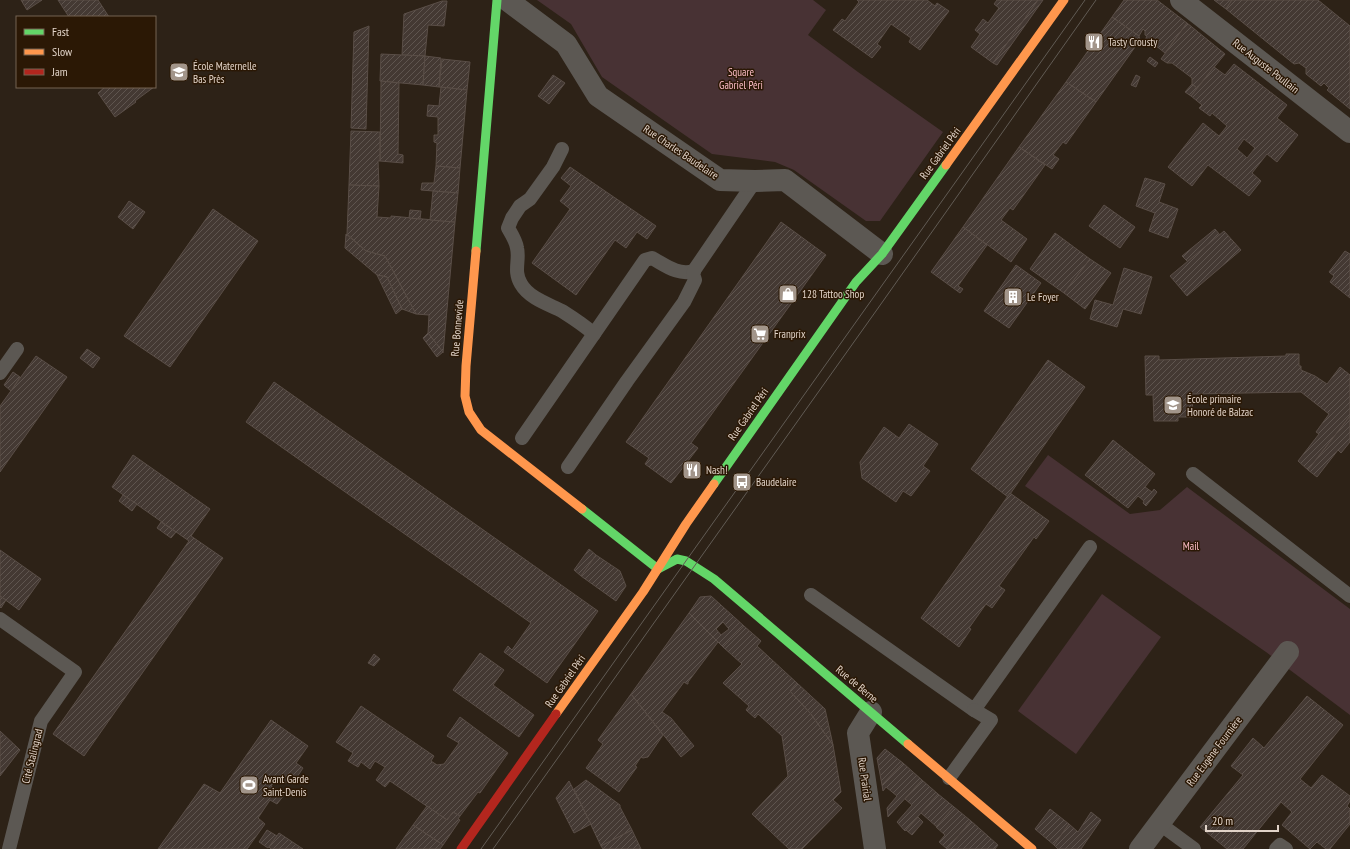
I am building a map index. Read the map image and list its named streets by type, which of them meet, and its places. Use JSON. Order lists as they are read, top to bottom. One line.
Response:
{"streets":{"street":["Rue Auguste Poullain","Rue Charles Baudelaire","Rue Gabriel Péri","Rue Bonnevide","Rue de Berne","Rue Eugène Fournière","Rue Prairial"],"lane":["Cité Stalingrad"]},"crossings":[["Rue Charles Baudelaire","Rue Gabriel Péri"],["Rue Gabriel Péri","Rue Bonnevide"],["Rue Gabriel Péri","Rue de Berne"],["Rue Bonnevide","Rue de Berne"],["Rue de Berne","Rue Prairial"]],"parks":["Square Gabriel Péri","Mail"],"places":{"restaurant":["Tasty Crousty","Nash!"],"school or university":["École Maternelle Bas Près","École primaire Honoré de Balzac"],"shop":["128 Tattoo Shop"],"building":["Le Foyer"],"supermarket":["Franprix"],"bus stop":["Baudelaire"],"sports":["Avant Garde Saint-Denis"]},"legend":["Fast","Slow","Jam"],"scale_bar":"20 m"}
